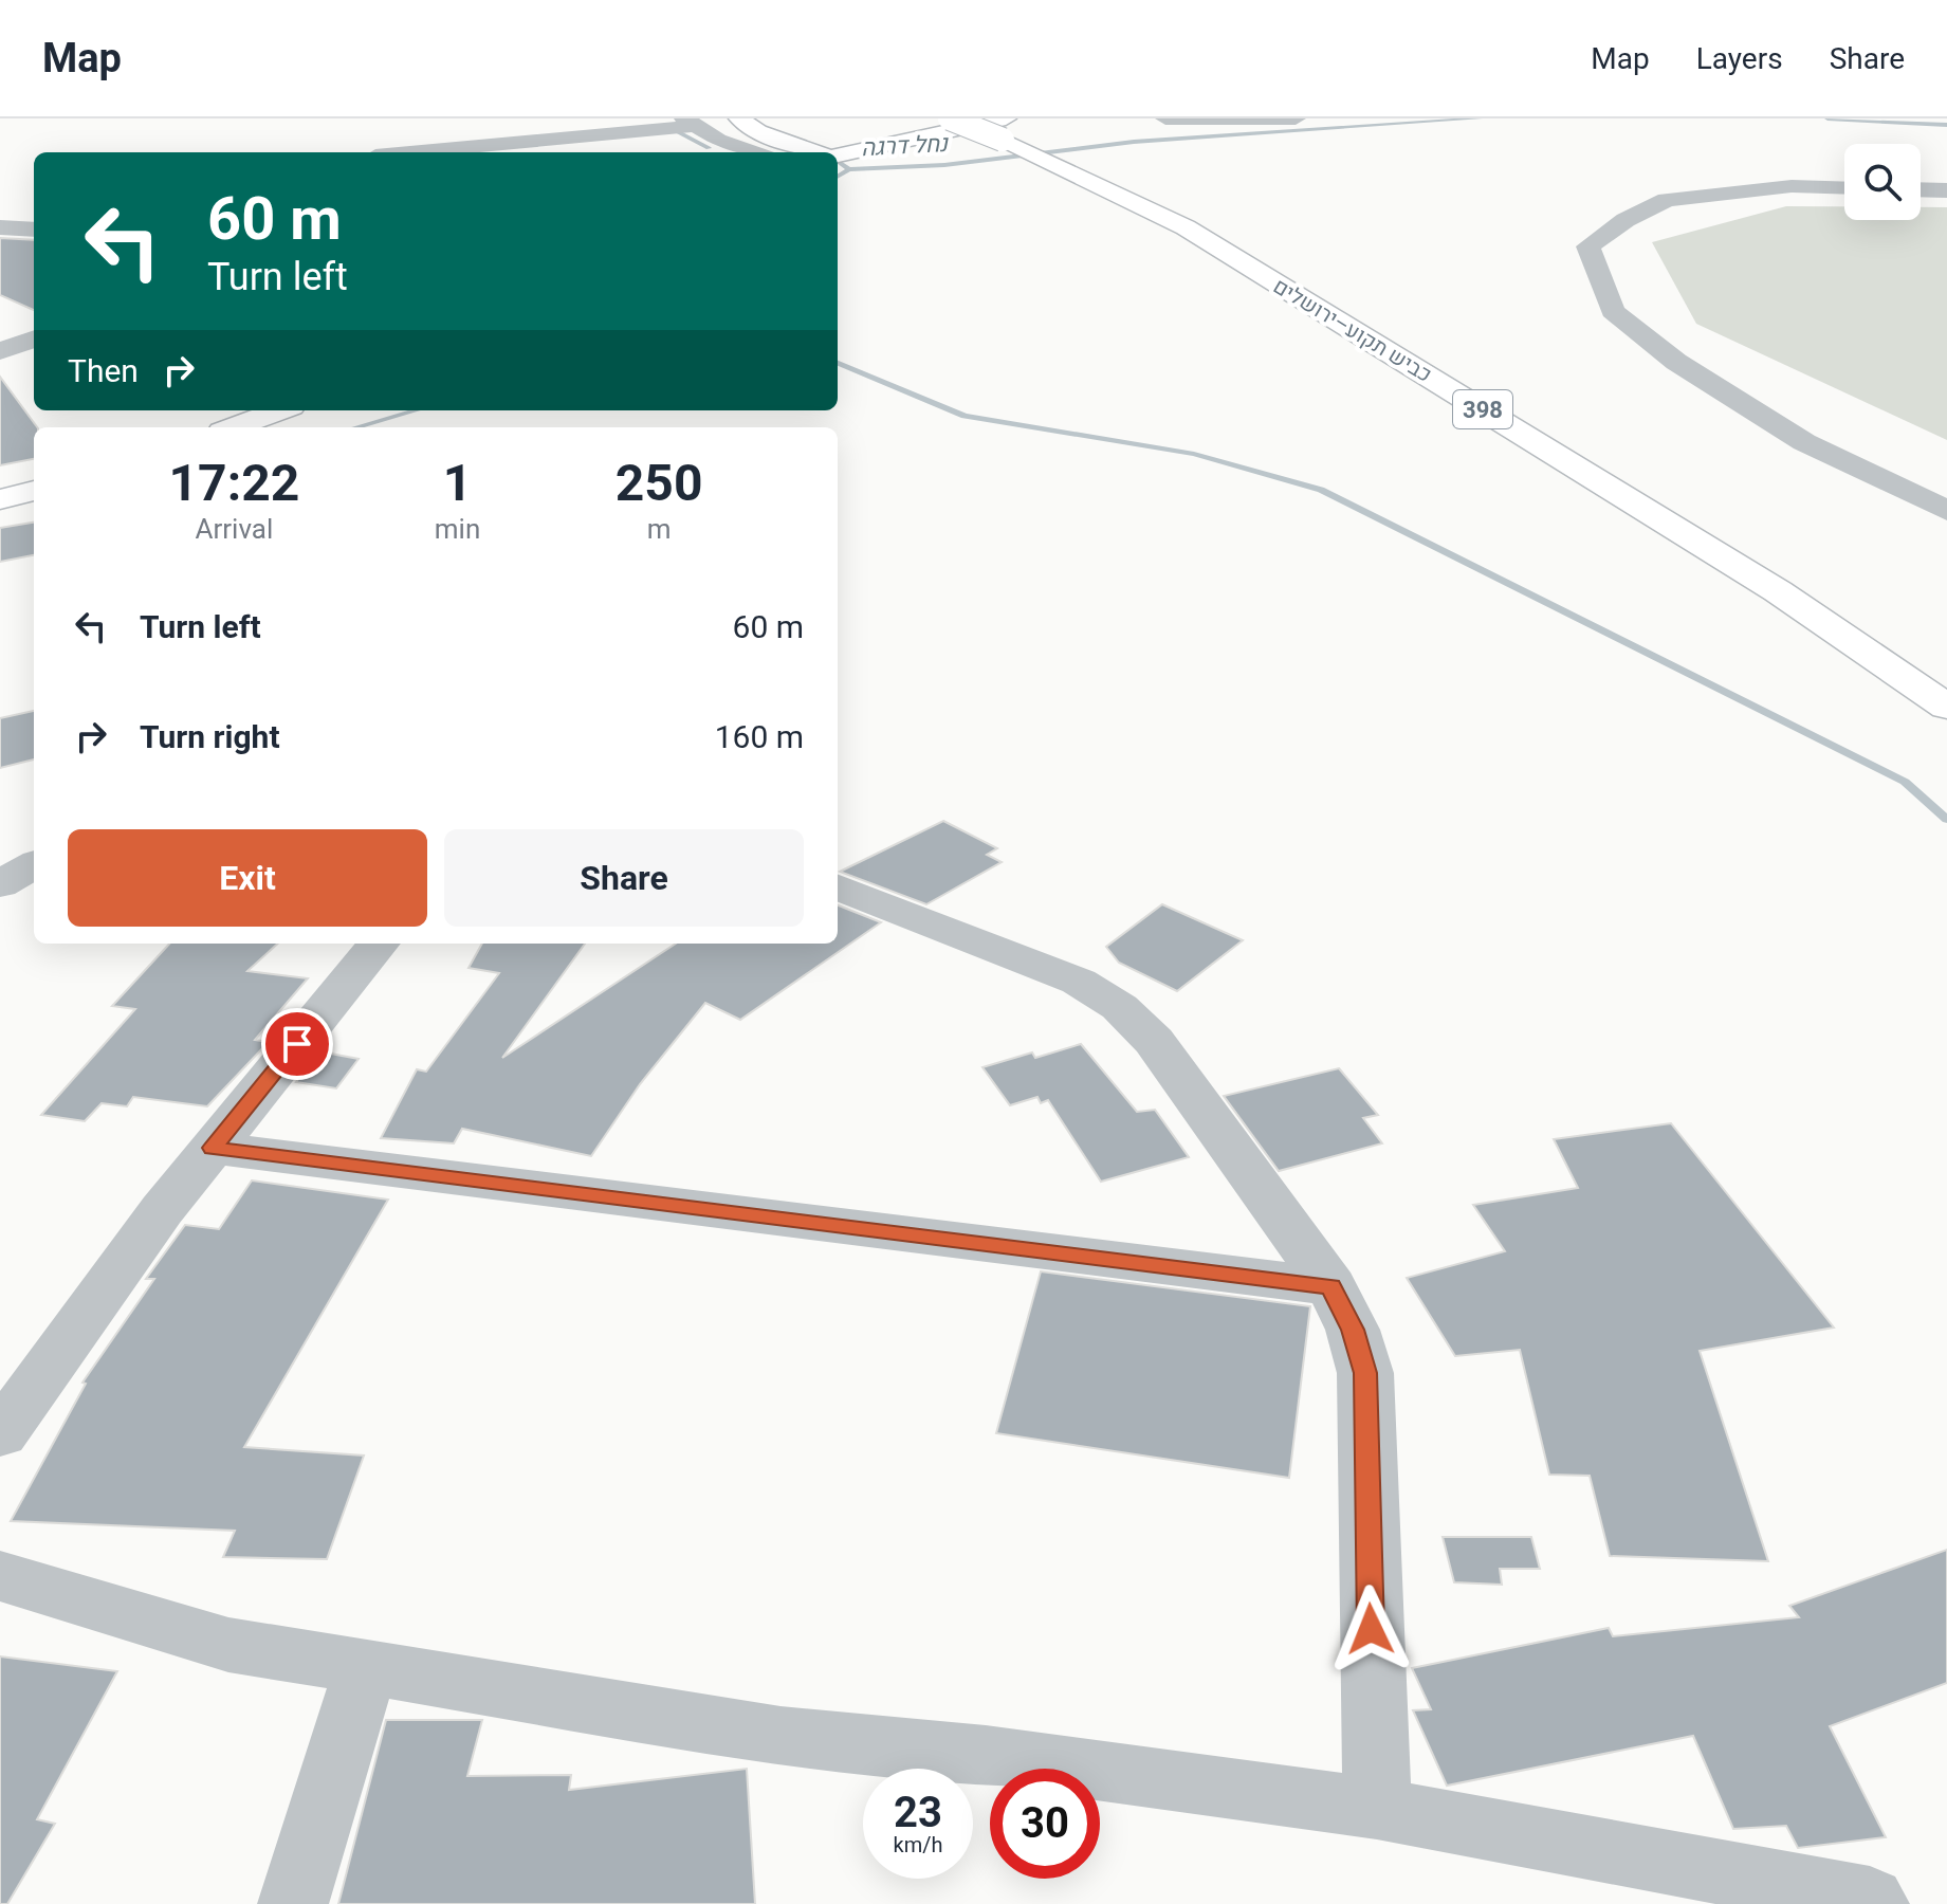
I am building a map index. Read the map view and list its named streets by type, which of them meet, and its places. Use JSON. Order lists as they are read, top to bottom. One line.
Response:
{"streets":{"main road":["כביש תקוע–ירושלים","398"]},"crossings":[["כביש תקוע–ירושלים","398"]],"water":["נחל דרגה"],"page":{"header":"Map","nav":["Map","Layers","Share"],"turn":["60 m","Turn left"],"then":"Then","eta":["17:22","Arrival","1","min","250","m"],"list":[{"name":"Turn left","value":"60 m"},{"name":"Turn right","value":"160 m"}],"buttons":["Exit","Share"],"speed":"23 km/h","limit":"30"}}
